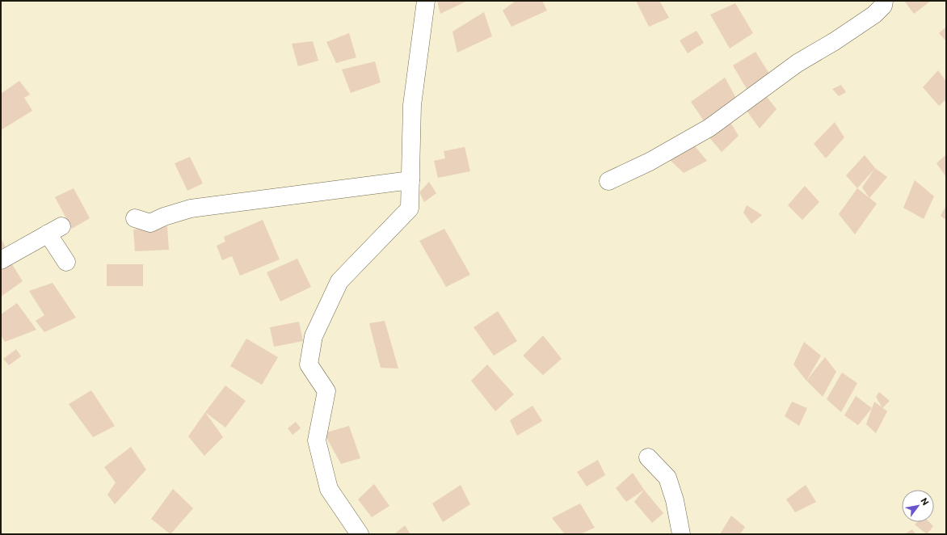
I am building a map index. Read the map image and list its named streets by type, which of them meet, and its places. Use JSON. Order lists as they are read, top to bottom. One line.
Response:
{"north":"top right"}
